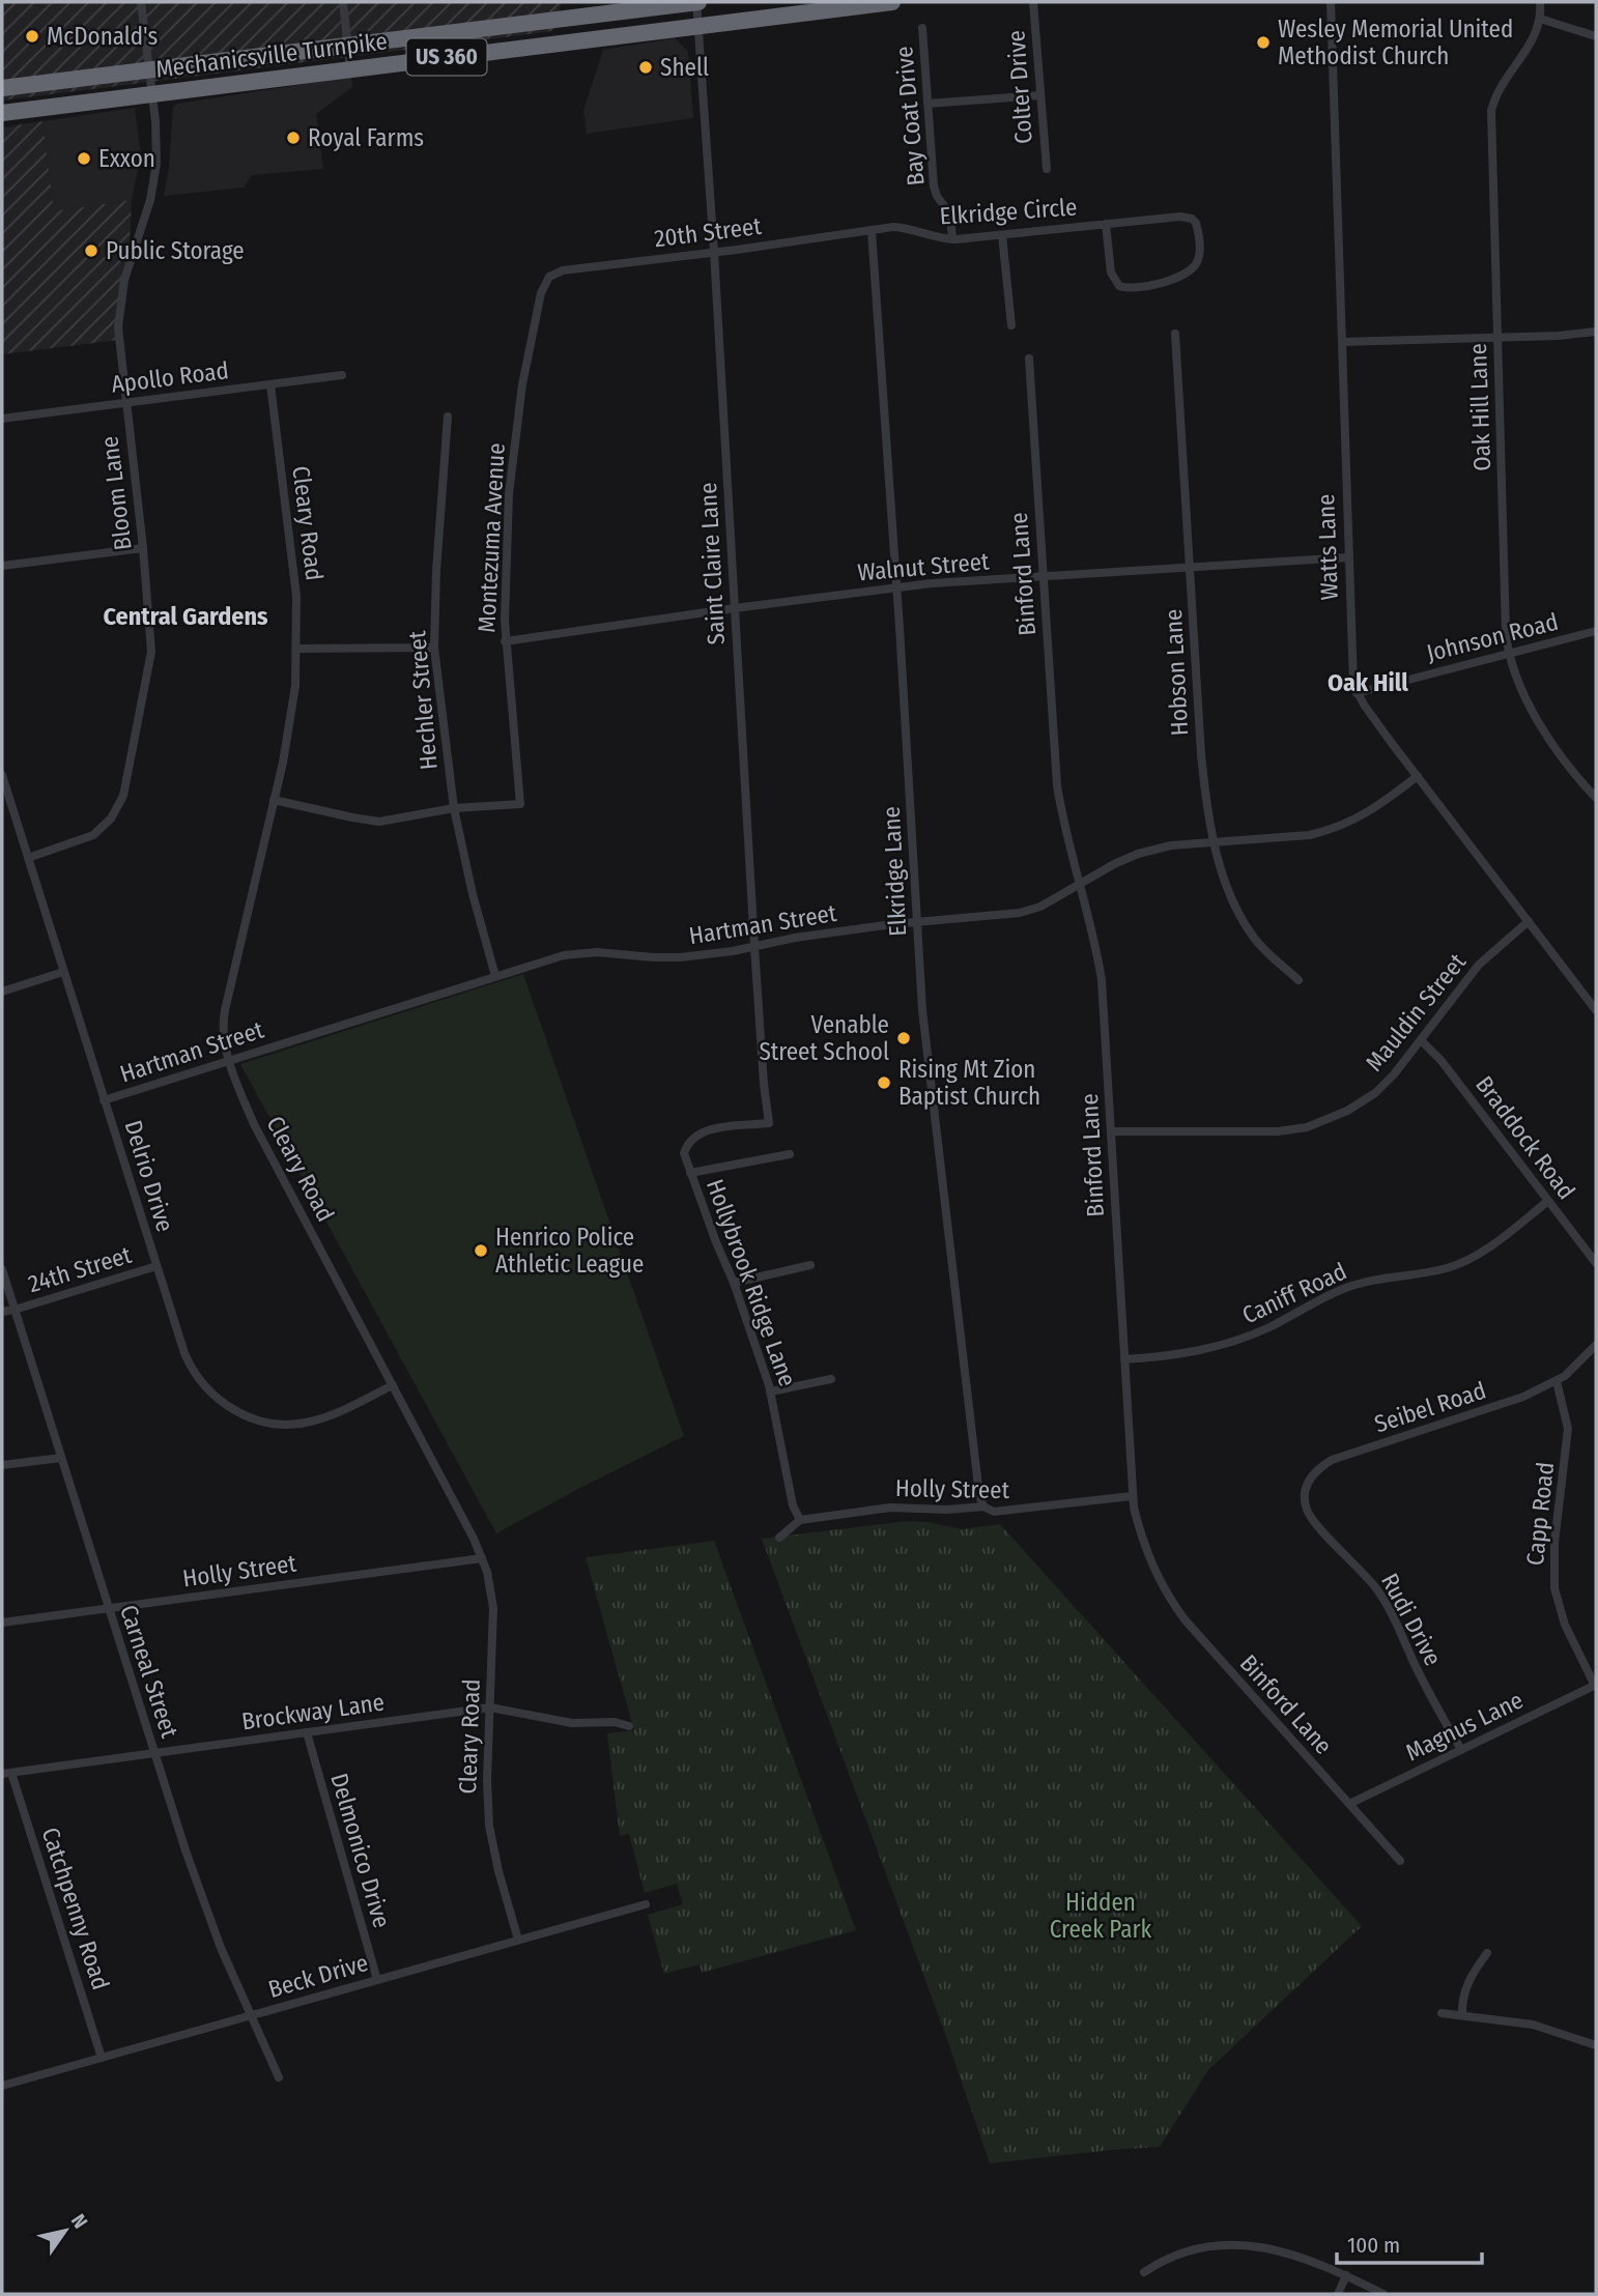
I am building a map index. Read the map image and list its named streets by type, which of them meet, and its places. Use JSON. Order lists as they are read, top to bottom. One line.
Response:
{"streets":{"highway":["Mechanicsville Turnpike","US 360"],"street":["Colter Drive","Bay Coat Drive","Elkridge Circle","20th Street","Apollo Road","Oak Hill Lane","Bloom Lane","Cleary Road","Montezuma Avenue","Watts Lane","Saint Claire Lane","Walnut Street","Binford Lane","Johnson Road","Hobson Lane","Hechler Street","Elkridge Lane","Hartman Street","Mauldin Street","Braddock Road","Delrio Drive","24th Street","Hollybrook Ridge Lane","Caniff Road","Seibel Road","Holly Street","Capp Road","Rudi Drive","Carneal Street","Brockway Lane","Magnus Lane","Delmonico Drive","Catchpenny Road","Beck Drive"]},"crossings":[["Mechanicsville Turnpike","Bloom Lane"],["Mechanicsville Turnpike","Saint Claire Lane"],["Bay Coat Drive","Elkridge Circle"],["Elkridge Circle","20th Street"],["Elkridge Circle","Elkridge Lane"],["20th Street","Montezuma Avenue"],["20th Street","Saint Claire Lane"],["20th Street","Elkridge Lane"],["Apollo Road","Bloom Lane"],["Apollo Road","Cleary Road"],["Oak Hill Lane","Johnson Road"],["Bloom Lane","Delrio Drive"],["Cleary Road","Hartman Street"],["Cleary Road","Delrio Drive"],["Cleary Road","Holly Street"],["Cleary Road","Brockway Lane"],["Cleary Road","Beck Drive"],["Montezuma Avenue","Walnut Street"],["Montezuma Avenue","Hechler Street"],["Watts Lane","Walnut Street"],["Watts Lane","Johnson Road"],["Saint Claire Lane","Walnut Street"],["Saint Claire Lane","Hartman Street"],["Saint Claire Lane","Hollybrook Ridge Lane"],["Walnut Street","Binford Lane"],["Walnut Street","Hobson Lane"],["Walnut Street","Elkridge Lane"],["Binford Lane","Hartman Street"],["Binford Lane","Mauldin Street"],["Binford Lane","Caniff Road"],["Binford Lane","Holly Street"],["Binford Lane","Magnus Lane"],["Hobson Lane","Hartman Street"],["Hechler Street","Hartman Street"],["Elkridge Lane","Hartman Street"],["Elkridge Lane","Holly Street"],["Hartman Street","Delrio Drive"],["Mauldin Street","Braddock Road"],["Braddock Road","Caniff Road"],["Delrio Drive","24th Street"],["24th Street","Carneal Street"],["Hollybrook Ridge Lane","Holly Street"],["Seibel Road","Capp Road"],["Seibel Road","Rudi Drive"],["Holly Street","Carneal Street"],["Capp Road","Magnus Lane"],["Rudi Drive","Magnus Lane"],["Carneal Street","Brockway Lane"],["Carneal Street","Beck Drive"],["Brockway Lane","Delmonico Drive"],["Brockway Lane","Catchpenny Road"],["Delmonico Drive","Beck Drive"],["Catchpenny Road","Beck Drive"]],"districts":["Central Gardens","Oak Hill"],"parks":["Hidden Creek Park"],"places":["McDonald's","Wesley Memorial United Methodist Church","Shell","Royal Farms","Exxon","Public Storage","Venable Street School","Rising Mt Zion Baptist Church","Henrico Police Athletic League"],"scale_bar":"100 m","north":"top right"}
